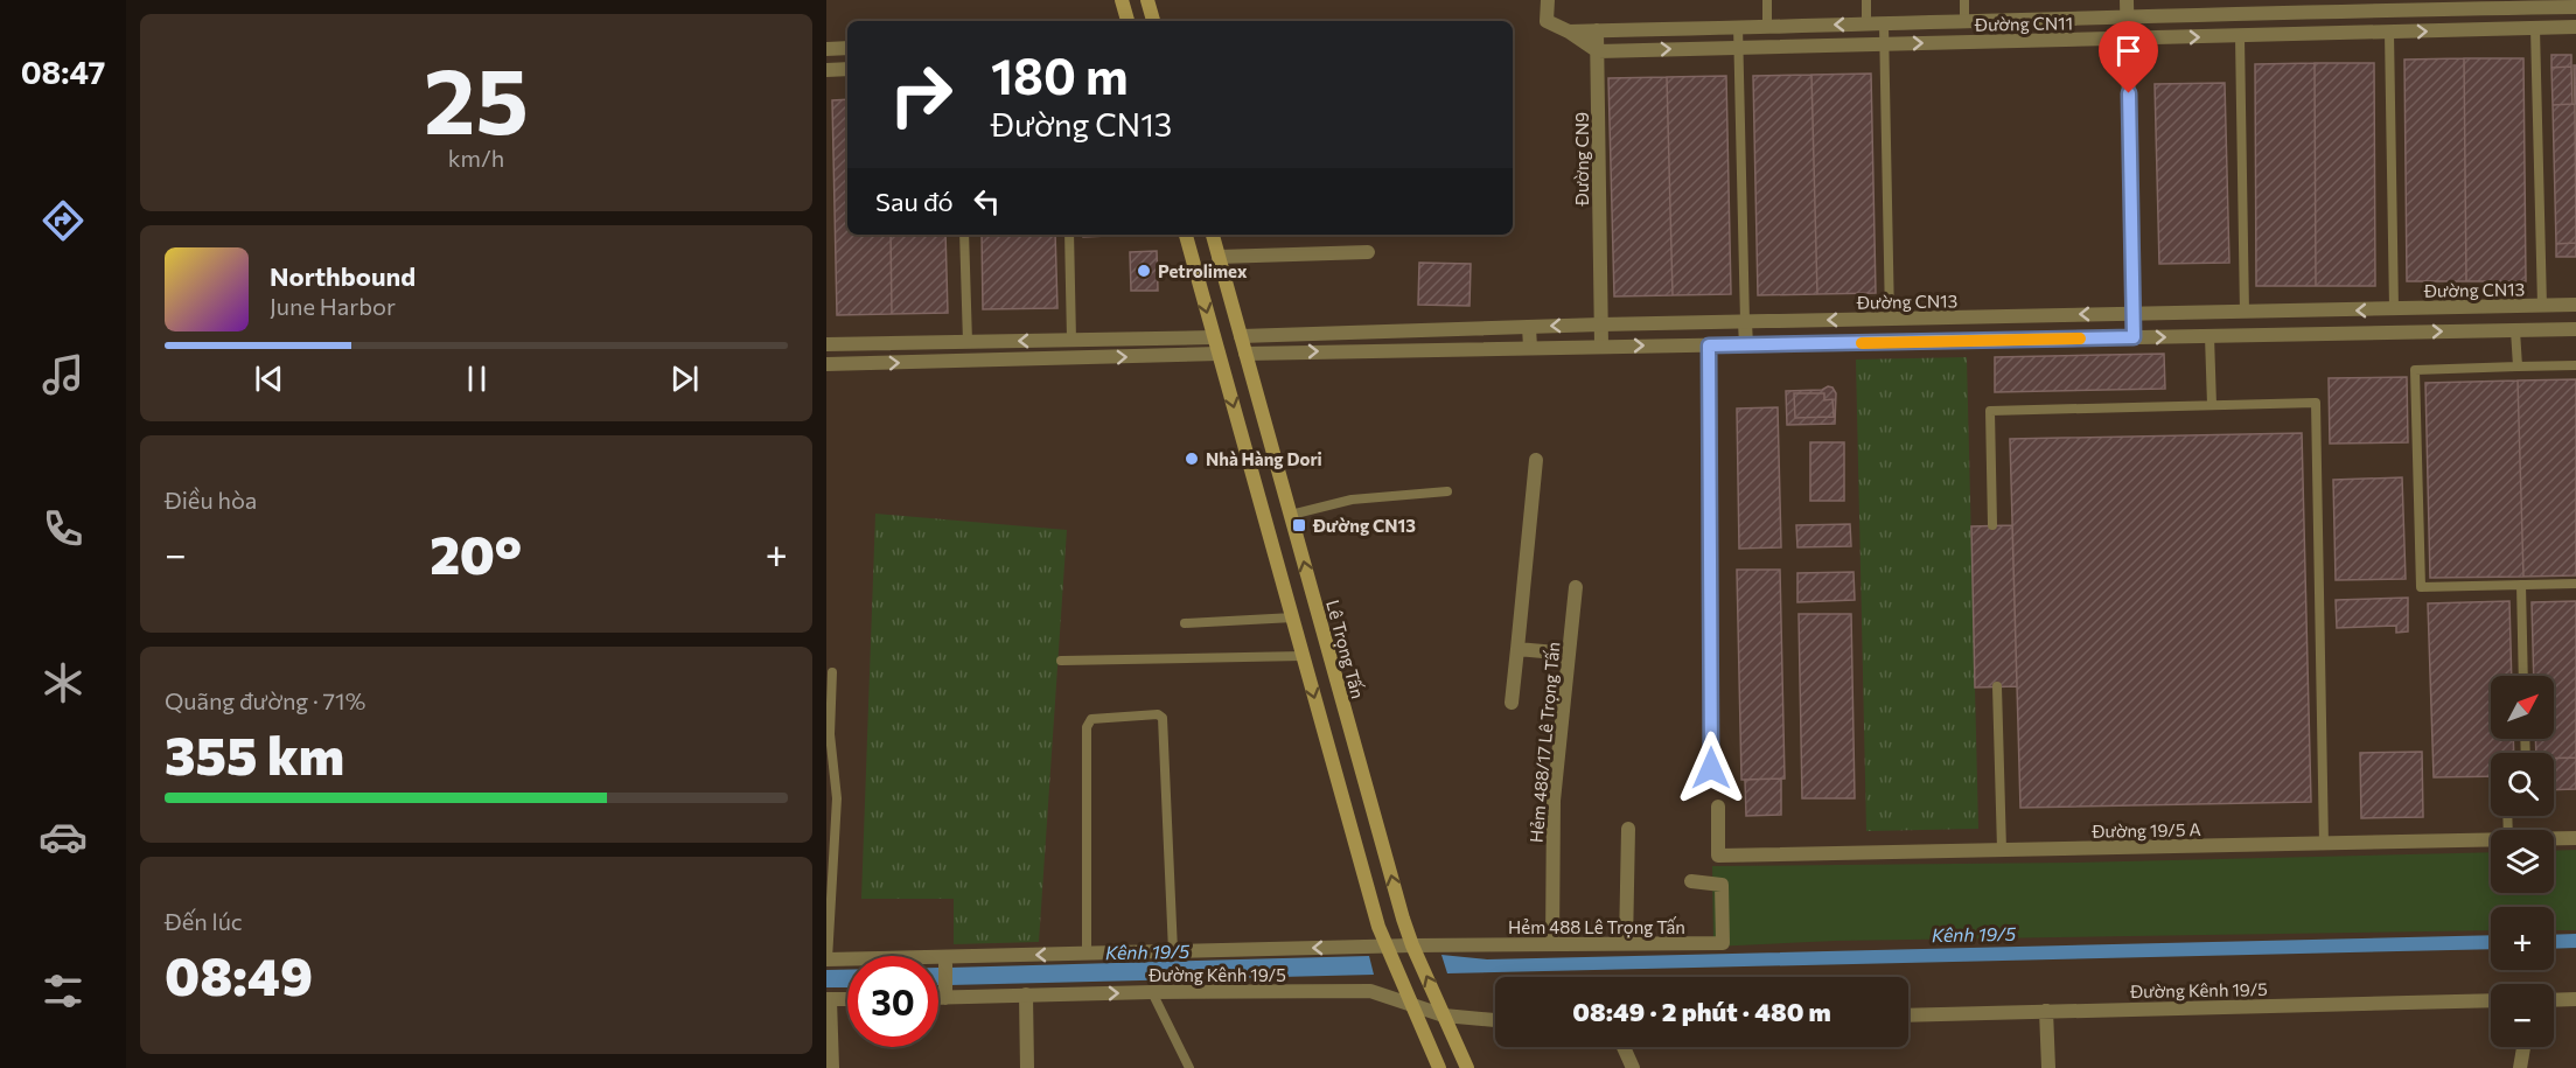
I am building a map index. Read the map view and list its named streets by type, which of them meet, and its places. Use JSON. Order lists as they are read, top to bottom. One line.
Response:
{"streets":{"main road":["Lê Trọng Tấn"],"street":["Đường CN11","Đường CN9","Đường CN13","Hẻm 488/17 Lê Trọng Tấn","Đường 19/5 A","Hẻm 488 Lê Trọng Tấn","Đường Kênh 19/5"]},"crossings":[["Đường CN11","Đường CN9"],["Đường CN9","Đường CN13"],["Đường CN13","Lê Trọng Tấn"],["Lê Trọng Tấn","Hẻm 488 Lê Trọng Tấn"],["Lê Trọng Tấn","Đường Kênh 19/5"],["Hẻm 488/17 Lê Trọng Tấn","Hẻm 488 Lê Trọng Tấn"],["Hẻm 488 Lê Trọng Tấn","Đường Kênh 19/5"]],"water":["Kênh 19/5"],"places":{"other":["Petrolimex","Nhà Hàng Dori"],"transit":["Đường CN13"]},"north":"top right","page":{"tabs":"08:47","tile":[["25","km/h"],"Điều hòa",["Quãng đường · 71%","355 km"],["Đến lúc","08:49"]],"turn":["180 m","Đường CN13"],"then":"Sau đó","song":["Northbound","June Harbor"],"heat":["−","20°","+"],"map_buttons":["+","−"],"limit":"30","trip":"08:49 · 2 phút · 480 m"}}
